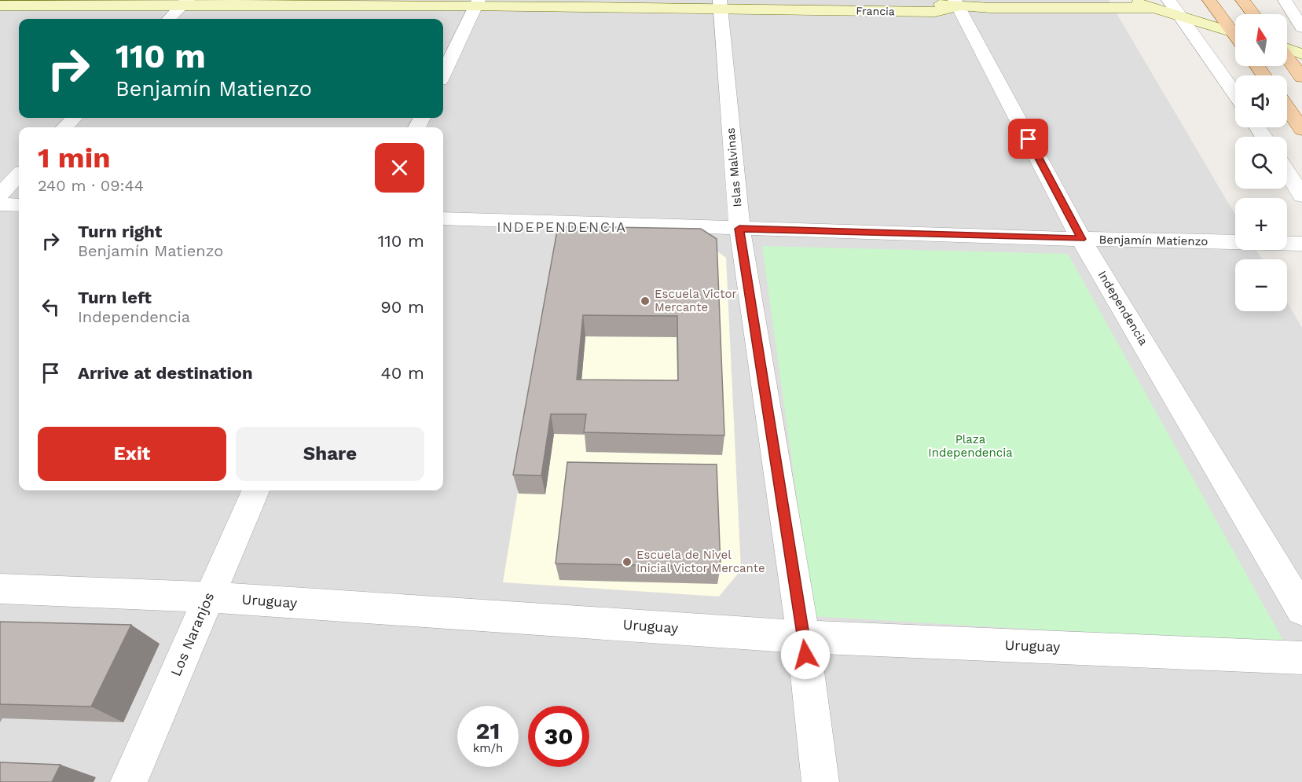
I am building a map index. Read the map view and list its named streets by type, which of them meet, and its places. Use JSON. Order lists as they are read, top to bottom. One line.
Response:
{"streets":{"main road":["Francia"],"street":["Islas Malvinas","Benjamín Matienzo","Independencia","Uruguay","Los Naranjos"]},"crossings":[["Francia","Islas Malvinas"],["Francia","Independencia"],["Islas Malvinas","Benjamín Matienzo"],["Islas Malvinas","Uruguay"],["Benjamín Matienzo","Independencia"],["Uruguay","Los Naranjos"]],"districts":["INDEPENDENCIA"],"parks":["Plaza Independencia"],"places":["Escuela Victor Mercante","Escuela de Nivel Inicial Victor Mercante"],"north":"top","page":{"map_buttons":["+","−"],"turn":["110 m","Benjamín Matienzo"],"heading":["1 min","240 m · 09:44"],"list":[{"name":"Turn right","note":"Benjamín Matienzo","value":"110 m"},{"name":"Turn left","note":"Independencia","value":"90 m"},{"name":"Arrive at destination","value":"40 m"}],"buttons":["Exit","Share"],"speed":"21 km/h","limit":"30"}}
